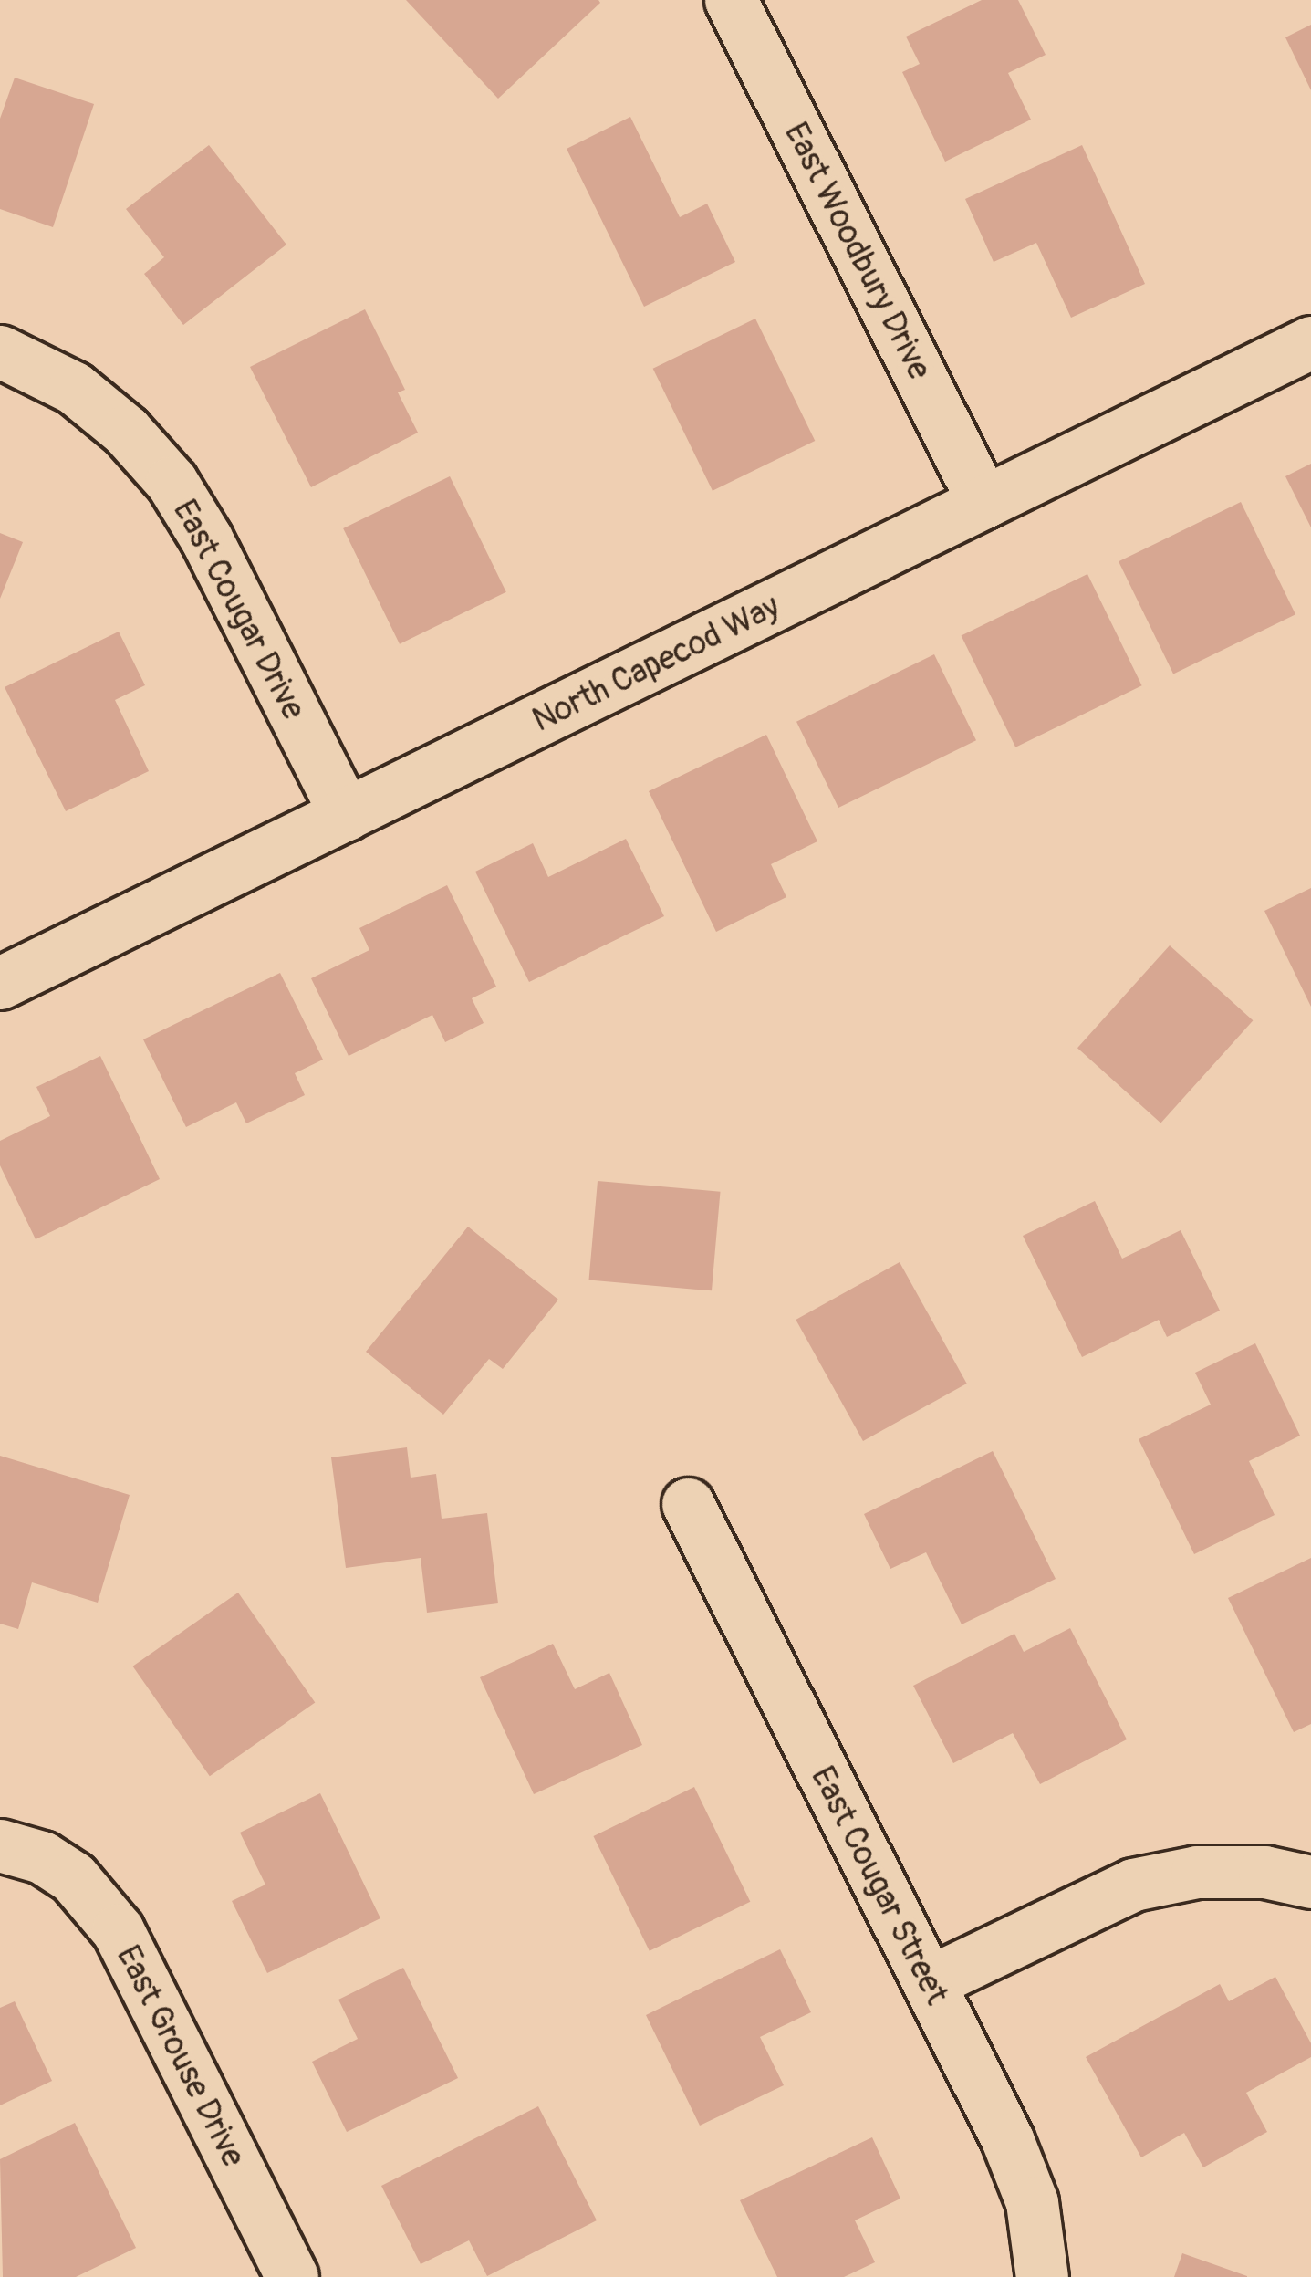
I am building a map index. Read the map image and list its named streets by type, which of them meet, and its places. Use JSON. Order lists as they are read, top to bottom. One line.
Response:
{"streets":{"street":["East Woodbury Drive","East Cougar Drive","North Capecod Way","East Cougar Street","East Grouse Drive"]},"crossings":[["East Woodbury Drive","North Capecod Way"],["East Cougar Drive","North Capecod Way"]]}
